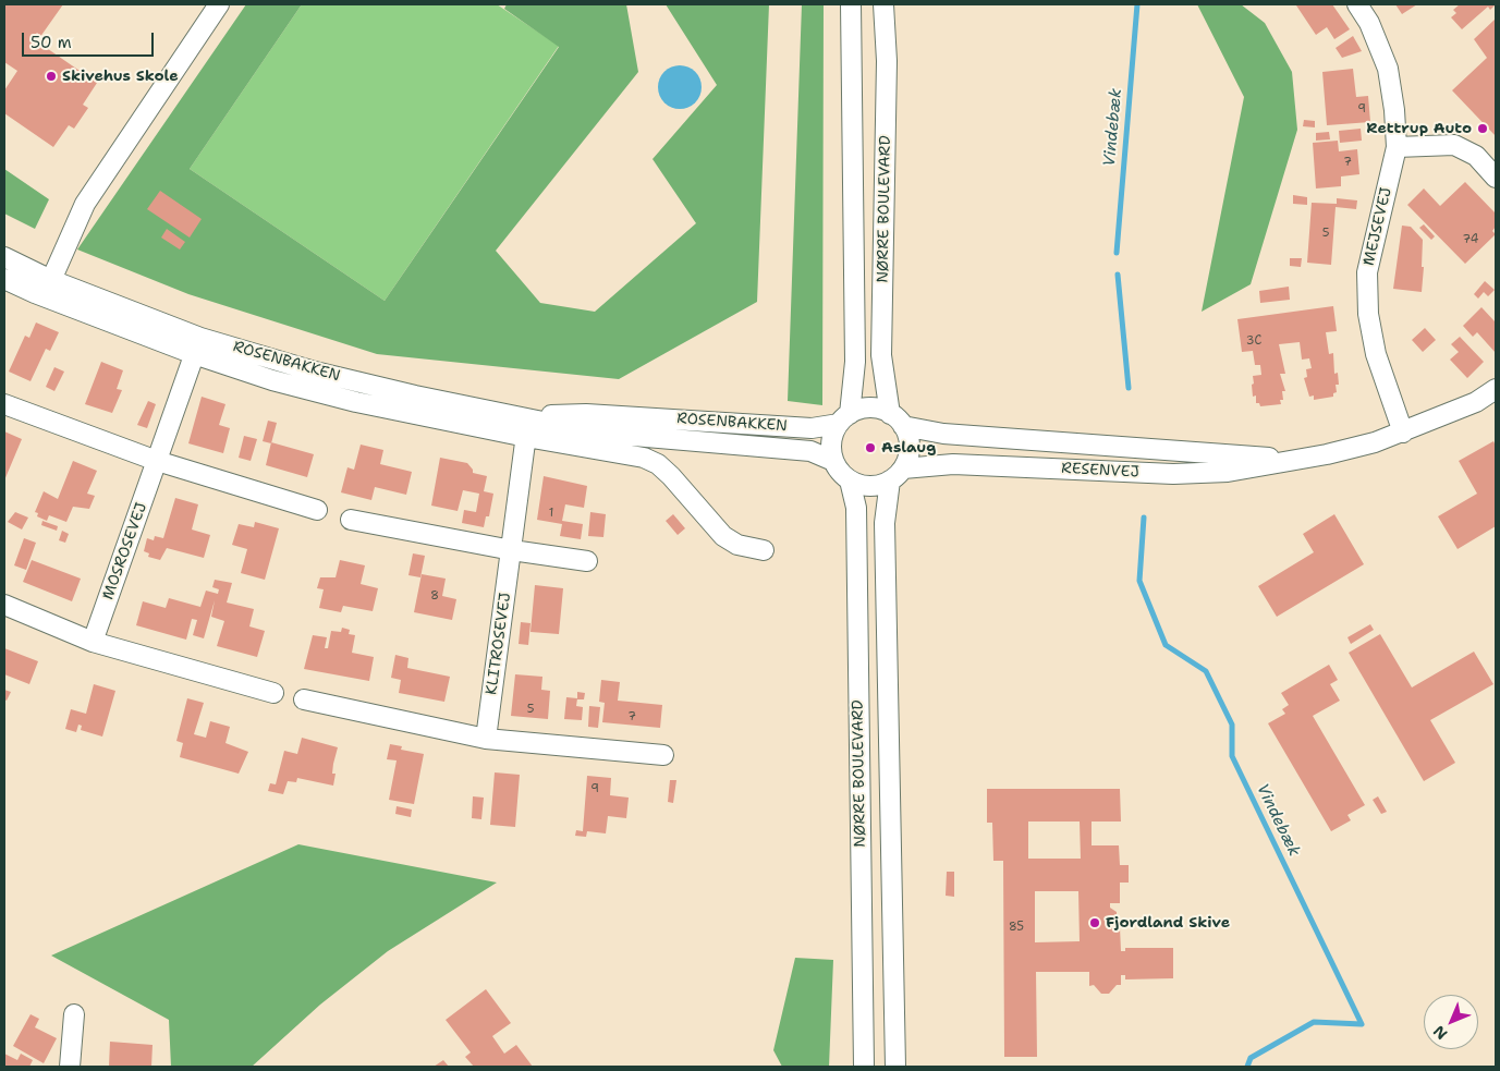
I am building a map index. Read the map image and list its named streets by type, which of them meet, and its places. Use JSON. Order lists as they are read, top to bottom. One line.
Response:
{"streets":{"street":["NØRRE BOULEVARD","MEJSEVEJ","ROSENBAKKEN","RESENVEJ","MOSROSEVEJ","KLITROSEVEJ"]},"crossings":[["NØRRE BOULEVARD","ROSENBAKKEN"],["NØRRE BOULEVARD","RESENVEJ"],["MEJSEVEJ","RESENVEJ"],["ROSENBAKKEN","RESENVEJ"],["ROSENBAKKEN","MOSROSEVEJ"],["ROSENBAKKEN","KLITROSEVEJ"]],"water":["Vindebæk"],"places":["Skivehus Skole","Rettrup Auto","Aslaug","Fjordland Skive"],"house_numbers":["9","7","5","74","3C","1","8","5","7","9","85"],"scale_bar":"50 m","north":"bottom left"}
